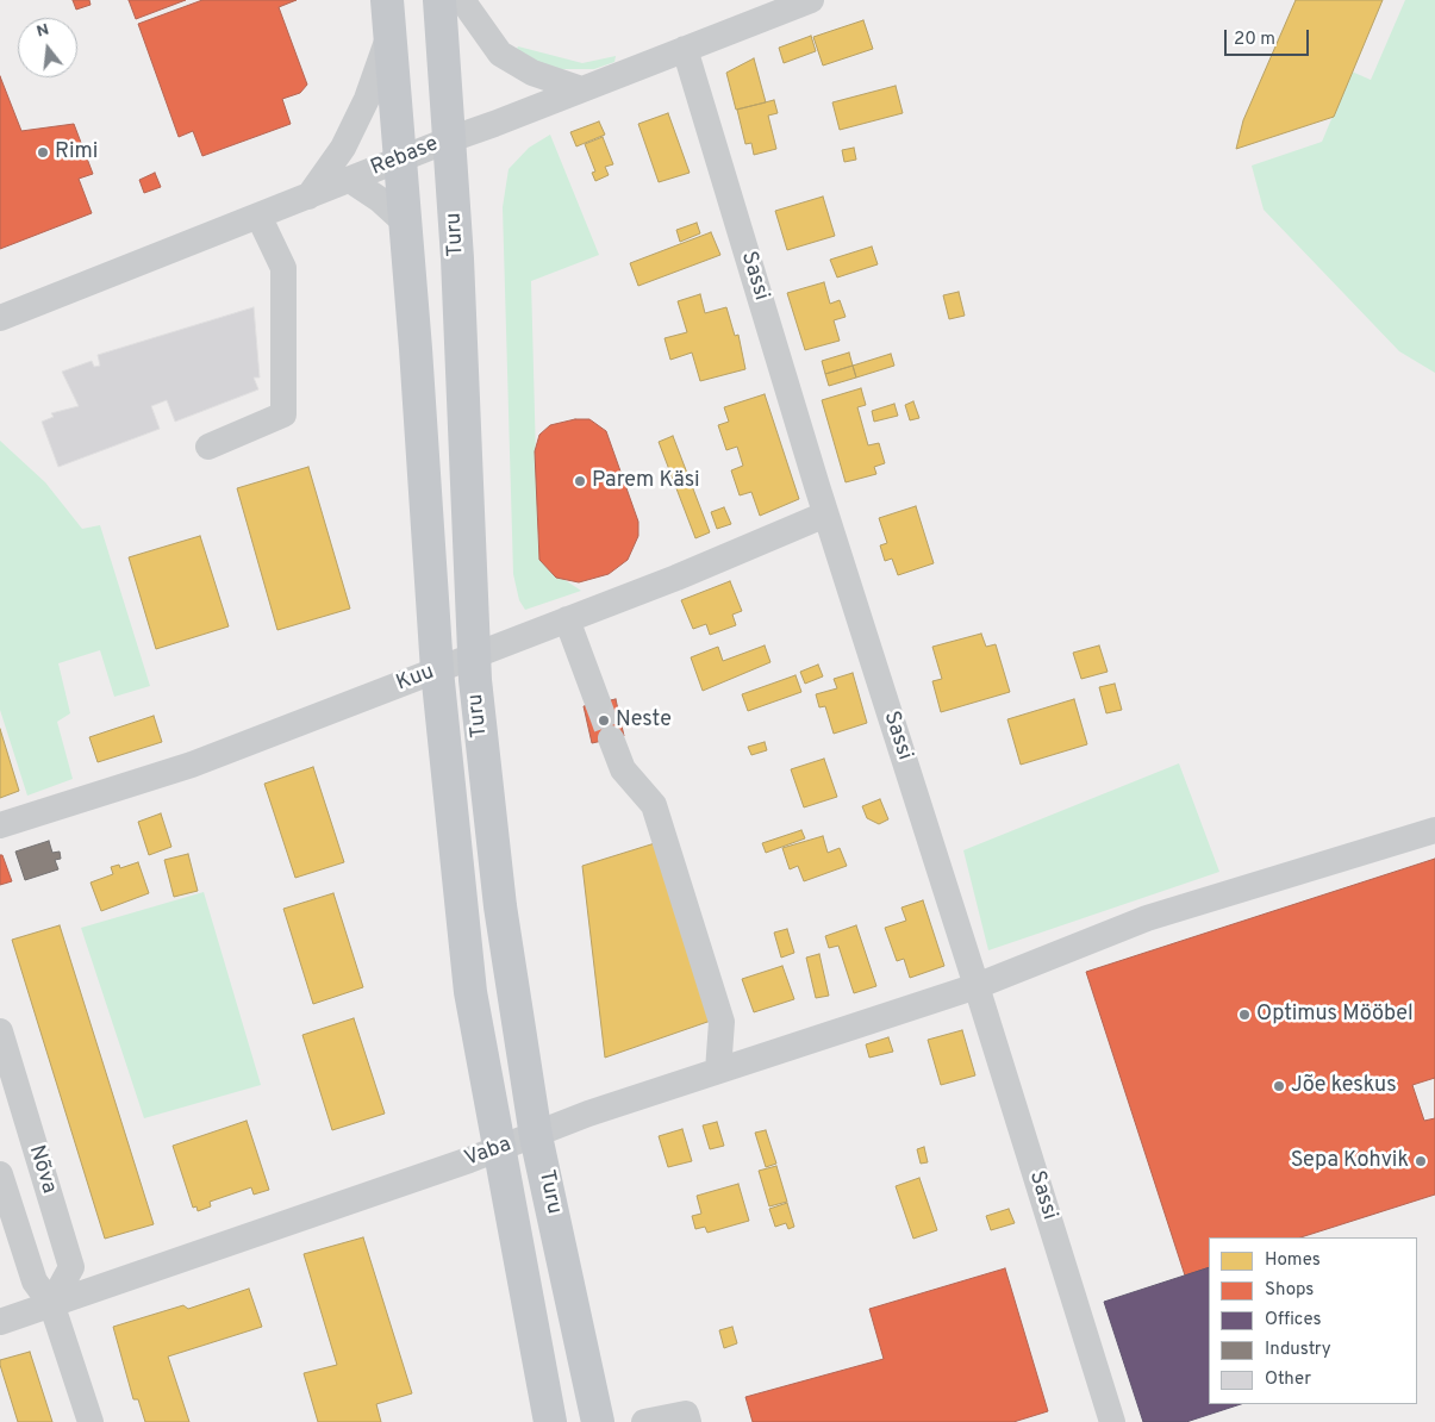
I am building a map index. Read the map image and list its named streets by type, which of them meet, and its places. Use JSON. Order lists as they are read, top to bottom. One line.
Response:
{"streets":{"main road":["Turu"],"street":["Rebase","Sassi","Kuu","Vaba","Nõva"]},"crossings":[["Rebase","Turu"],["Rebase","Sassi"],["Turu","Kuu"],["Turu","Vaba"],["Sassi","Kuu"],["Sassi","Vaba"],["Vaba","Nõva"]],"places":["Rimi","Parem Käsi","Neste","Optimus Mööbel","Jõe keskus","Sepa Kohvik"],"legend":["Homes","Shops","Offices","Industry","Other"],"scale_bar":"20 m","north":"top"}
